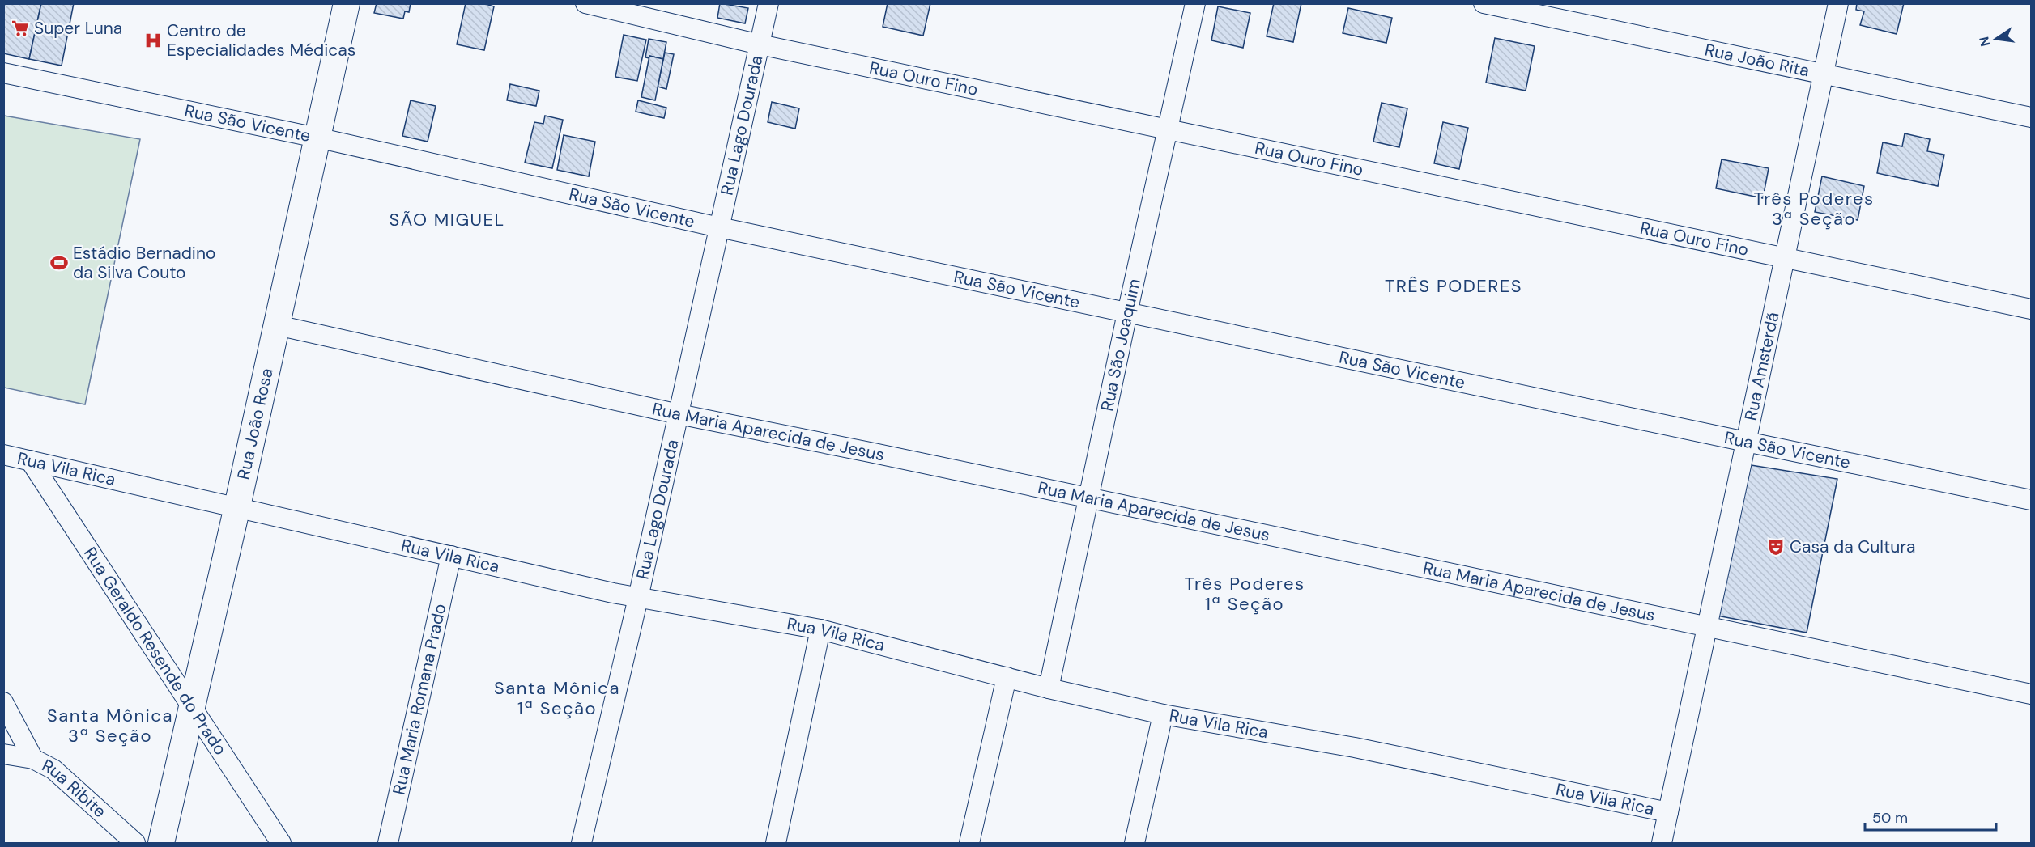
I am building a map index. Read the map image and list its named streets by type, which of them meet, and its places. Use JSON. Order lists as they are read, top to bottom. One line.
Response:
{"streets":{"main road":["Rua João Rosa"],"street":["Rua João Rita","Rua Ouro Fino","Rua São Vicente","Rua Lago Dourada","Rua São Joaquim","Rua Amsterdã","Rua Maria Aparecida de Jesus","Rua Vila Rica","Rua Geraldo Resende do Prado","Rua Maria Romana Prado","Rua Ribite"]},"crossings":[["Rua João Rita","Rua Amsterdã"],["Rua Ouro Fino","Rua Lago Dourada"],["Rua Ouro Fino","Rua São Joaquim"],["Rua Ouro Fino","Rua Amsterdã"],["Rua São Vicente","Rua Lago Dourada"],["Rua São Vicente","Rua São Joaquim"],["Rua São Vicente","Rua Amsterdã"],["Rua São Vicente","Rua João Rosa"],["Rua Lago Dourada","Rua Maria Aparecida de Jesus"],["Rua Lago Dourada","Rua Vila Rica"],["Rua São Joaquim","Rua Maria Aparecida de Jesus"],["Rua São Joaquim","Rua Vila Rica"],["Rua Amsterdã","Rua Maria Aparecida de Jesus"],["Rua Amsterdã","Rua Vila Rica"],["Rua João Rosa","Rua Maria Aparecida de Jesus"],["Rua João Rosa","Rua Vila Rica"],["Rua João Rosa","Rua Geraldo Resende do Prado"],["Rua Vila Rica","Rua Geraldo Resende do Prado"],["Rua Vila Rica","Rua Maria Romana Prado"]],"districts":["Três Poderes 3ª Seção","SÃO MIGUEL","TRÊS PODERES","Três Poderes 1ª Seção","Santa Mônica 1ª Seção","Santa Mônica 3ª Seção"],"places":{"supermarket":["Super Luna"],"hospital":["Centro de Especialidades Médicas"],"sports":["Estádio Bernadino da Silva Couto"],"theatre":["Casa da Cultura"]},"scale_bar":"50 m","north":"left"}
